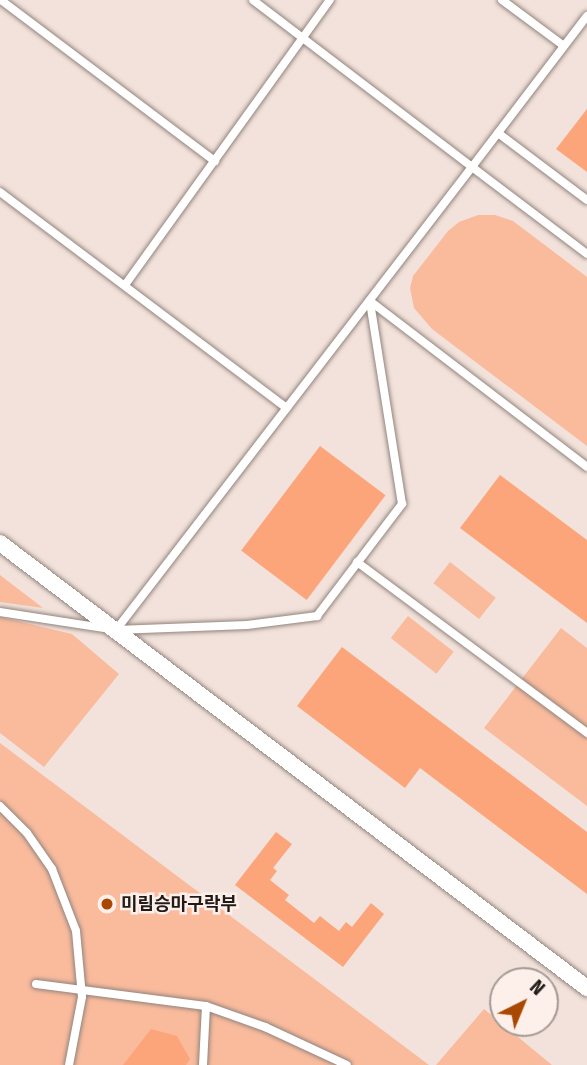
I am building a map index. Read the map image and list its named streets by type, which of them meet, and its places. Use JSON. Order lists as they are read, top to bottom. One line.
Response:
{"places":["미림승마구락부"],"north":"top right"}
